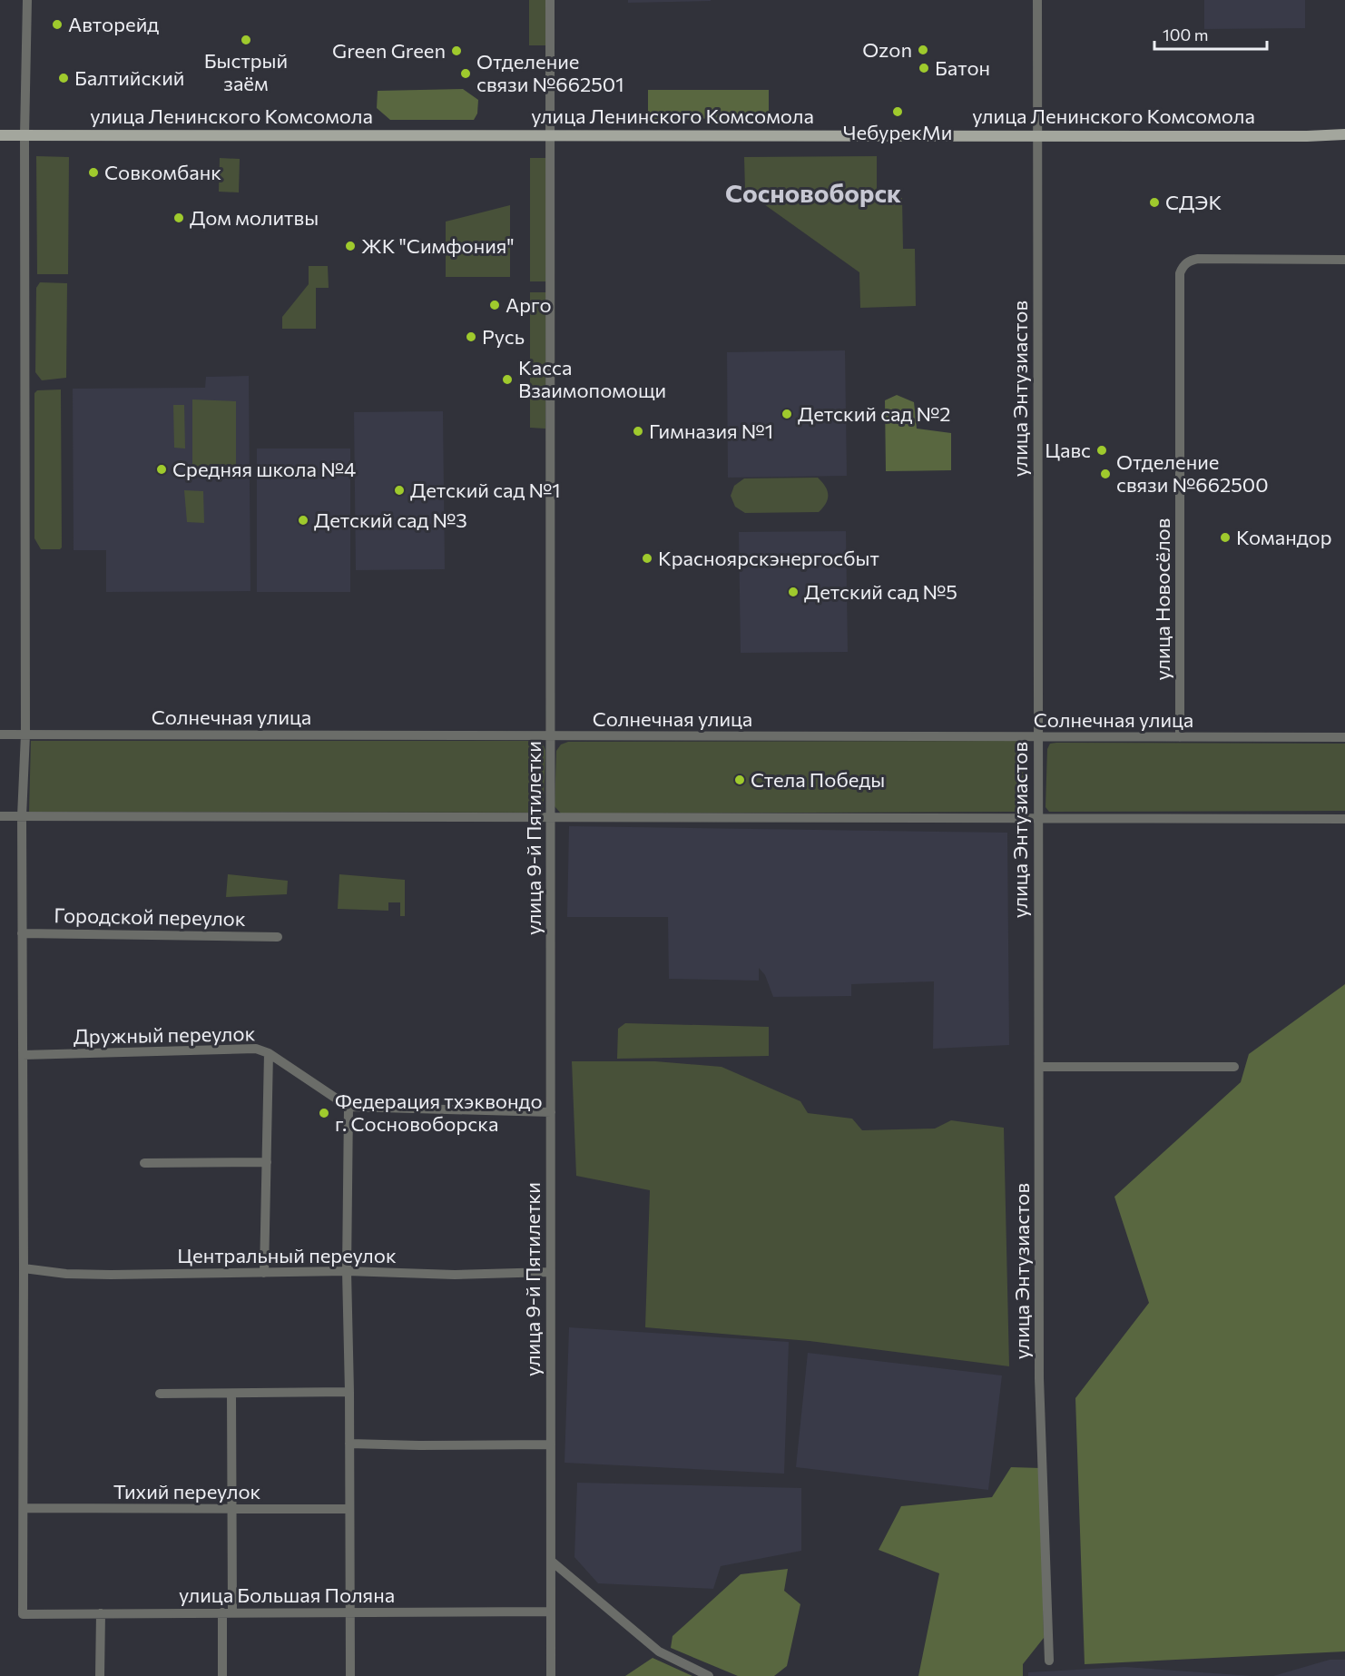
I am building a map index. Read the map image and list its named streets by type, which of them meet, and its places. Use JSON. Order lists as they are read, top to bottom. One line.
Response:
{"streets":{"main road":["улица Ленинского Комсомола"],"street":["улица Энтузиастов","улица Новосёлов","Солнечная улица","улица 9-й Пятилетки","Городской переулок","Дружный переулок","Центральный переулок","Тихий переулок","улица Большая Поляна"]},"crossings":[["улица Ленинского Комсомола","улица Энтузиастов"],["улица Ленинского Комсомола","улица 9-й Пятилетки"],["улица Энтузиастов","Солнечная улица"],["улица Новосёлов","Солнечная улица"],["Солнечная улица","улица 9-й Пятилетки"],["улица 9-й Пятилетки","Центральный переулок"],["улица 9-й Пятилетки","улица Большая Поляна"],["Тихий переулок","улица Большая Поляна"]],"districts":["Сосновоборск"],"places":["Авторейд","Быстрый заём","Ozon","Green Green","Батон","Отделение связи №662501","Балтийский","ЧебурекМи","Совкомбанк","СДЭК","Дом молитвы","ЖК \"Симфония\"","Арго","Русь","Касса Взаимопомощи","Детский сад №2","Гимназия №1","Цавс","Средняя школа №4","Отделение связи №662500","Детский сад №1","Детский сад №3","Командор","Красноярскэнергосбыт","Детский сад №5","Стела Победы","Федерация тхэквондо г. Сосновоборска"],"scale_bar":"100 m"}
